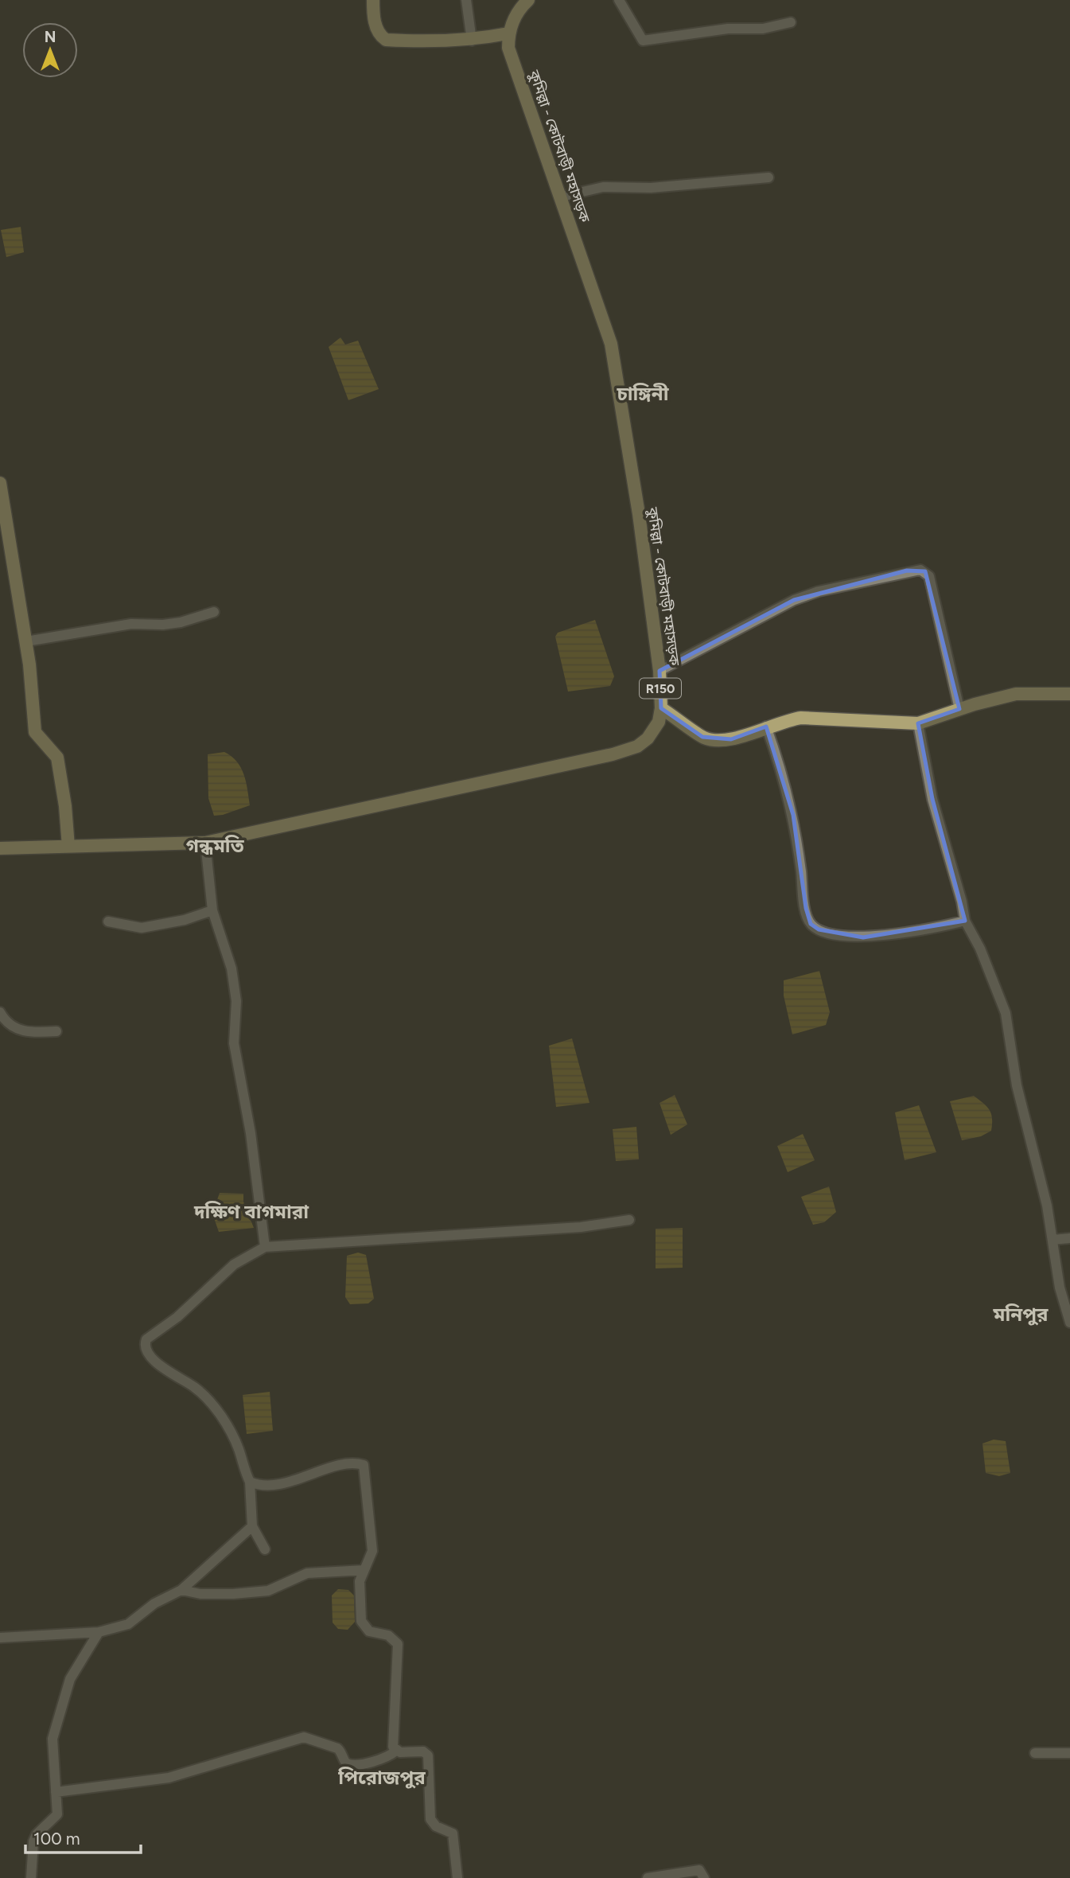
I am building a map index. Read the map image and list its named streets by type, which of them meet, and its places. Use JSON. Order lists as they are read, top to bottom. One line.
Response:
{"streets":{"main road":["কুমিল্লা - কোটবাড়ী মহাসড়ক","R150"]},"districts":["চাঙ্গিনী","গন্ধমতি","দক্ষিণ বাগমারা","মনিপুর","পিরোজপুর"],"scale_bar":"100 m","north":"top"}
